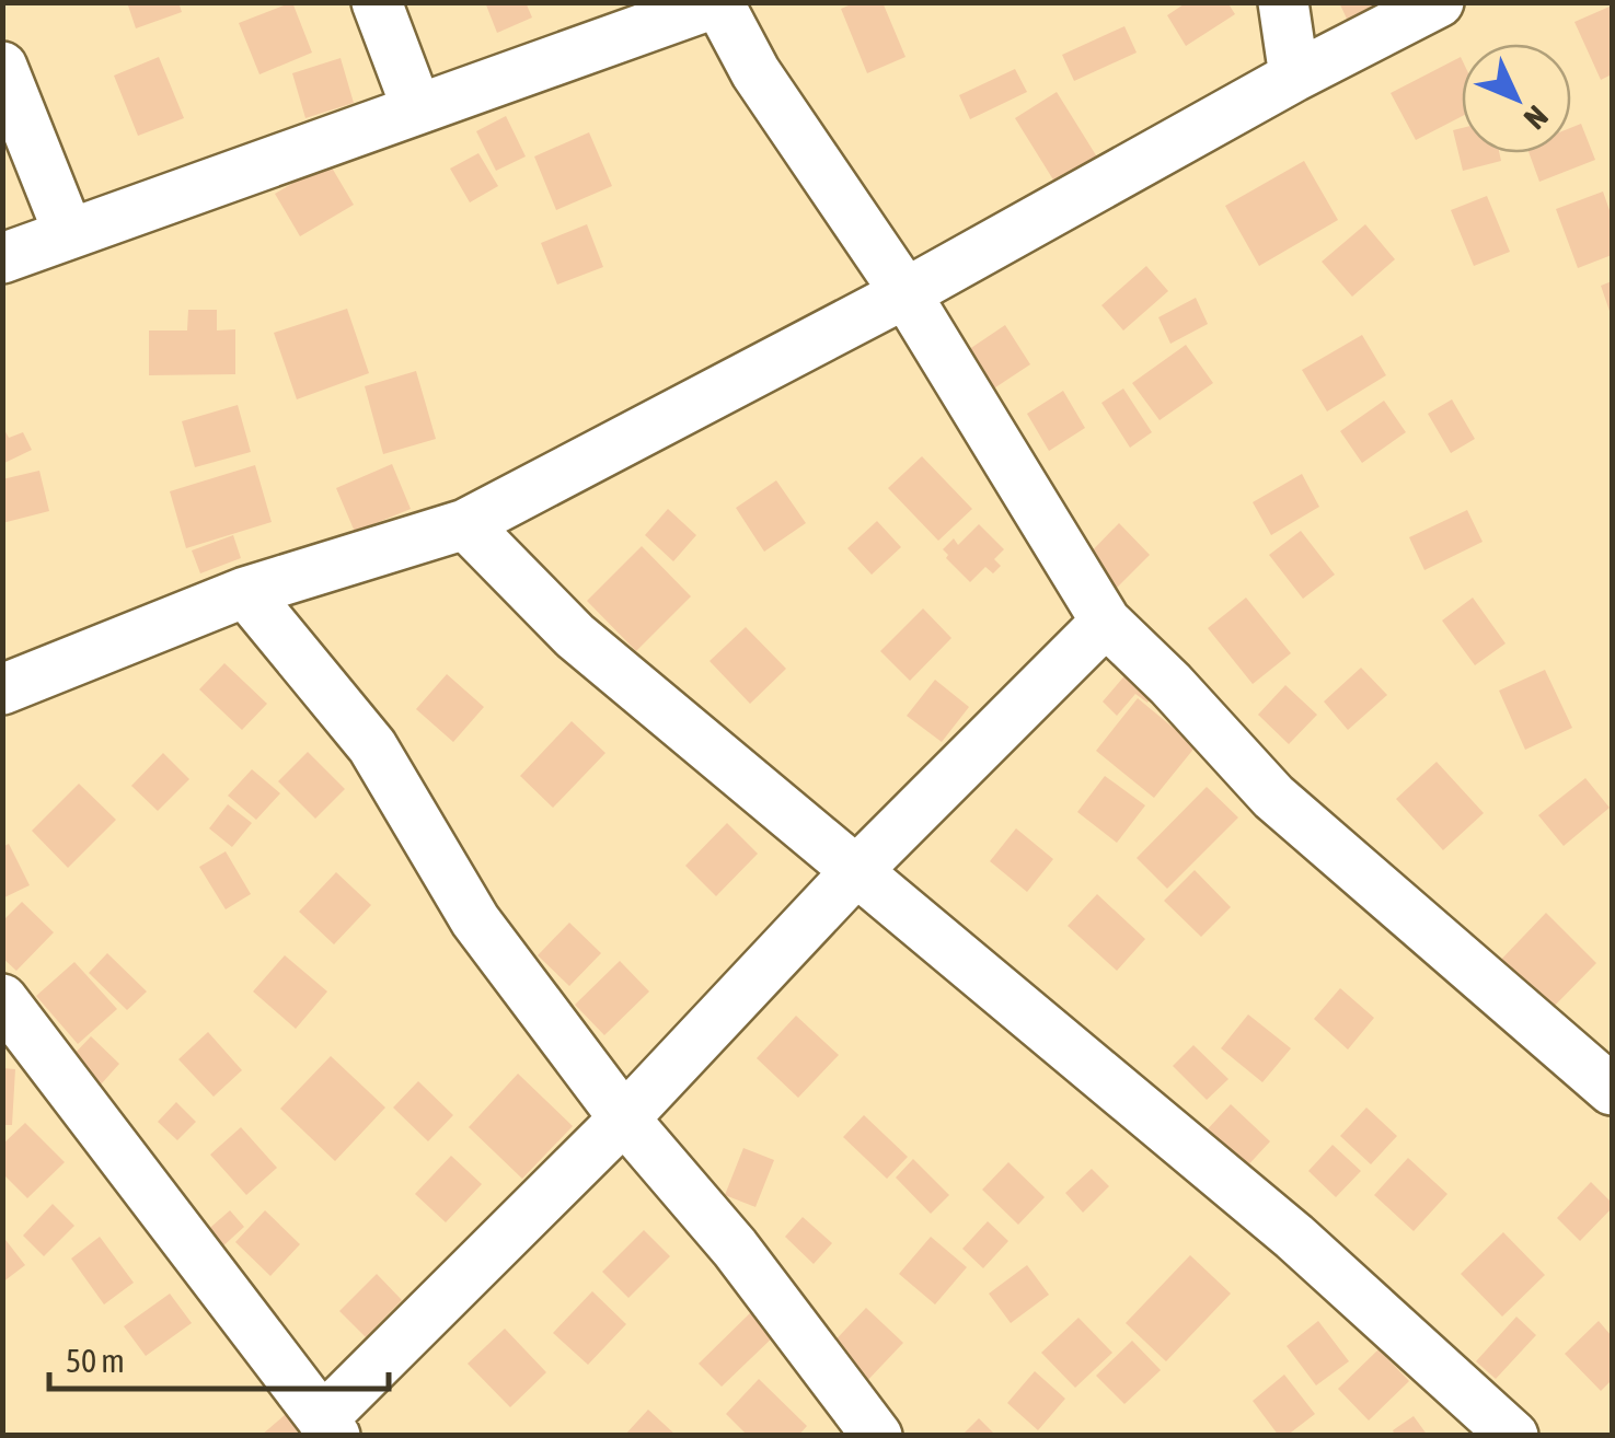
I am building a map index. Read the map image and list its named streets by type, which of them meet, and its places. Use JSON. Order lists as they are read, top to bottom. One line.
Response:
{"scale_bar":"50 m","north":"bottom right"}
